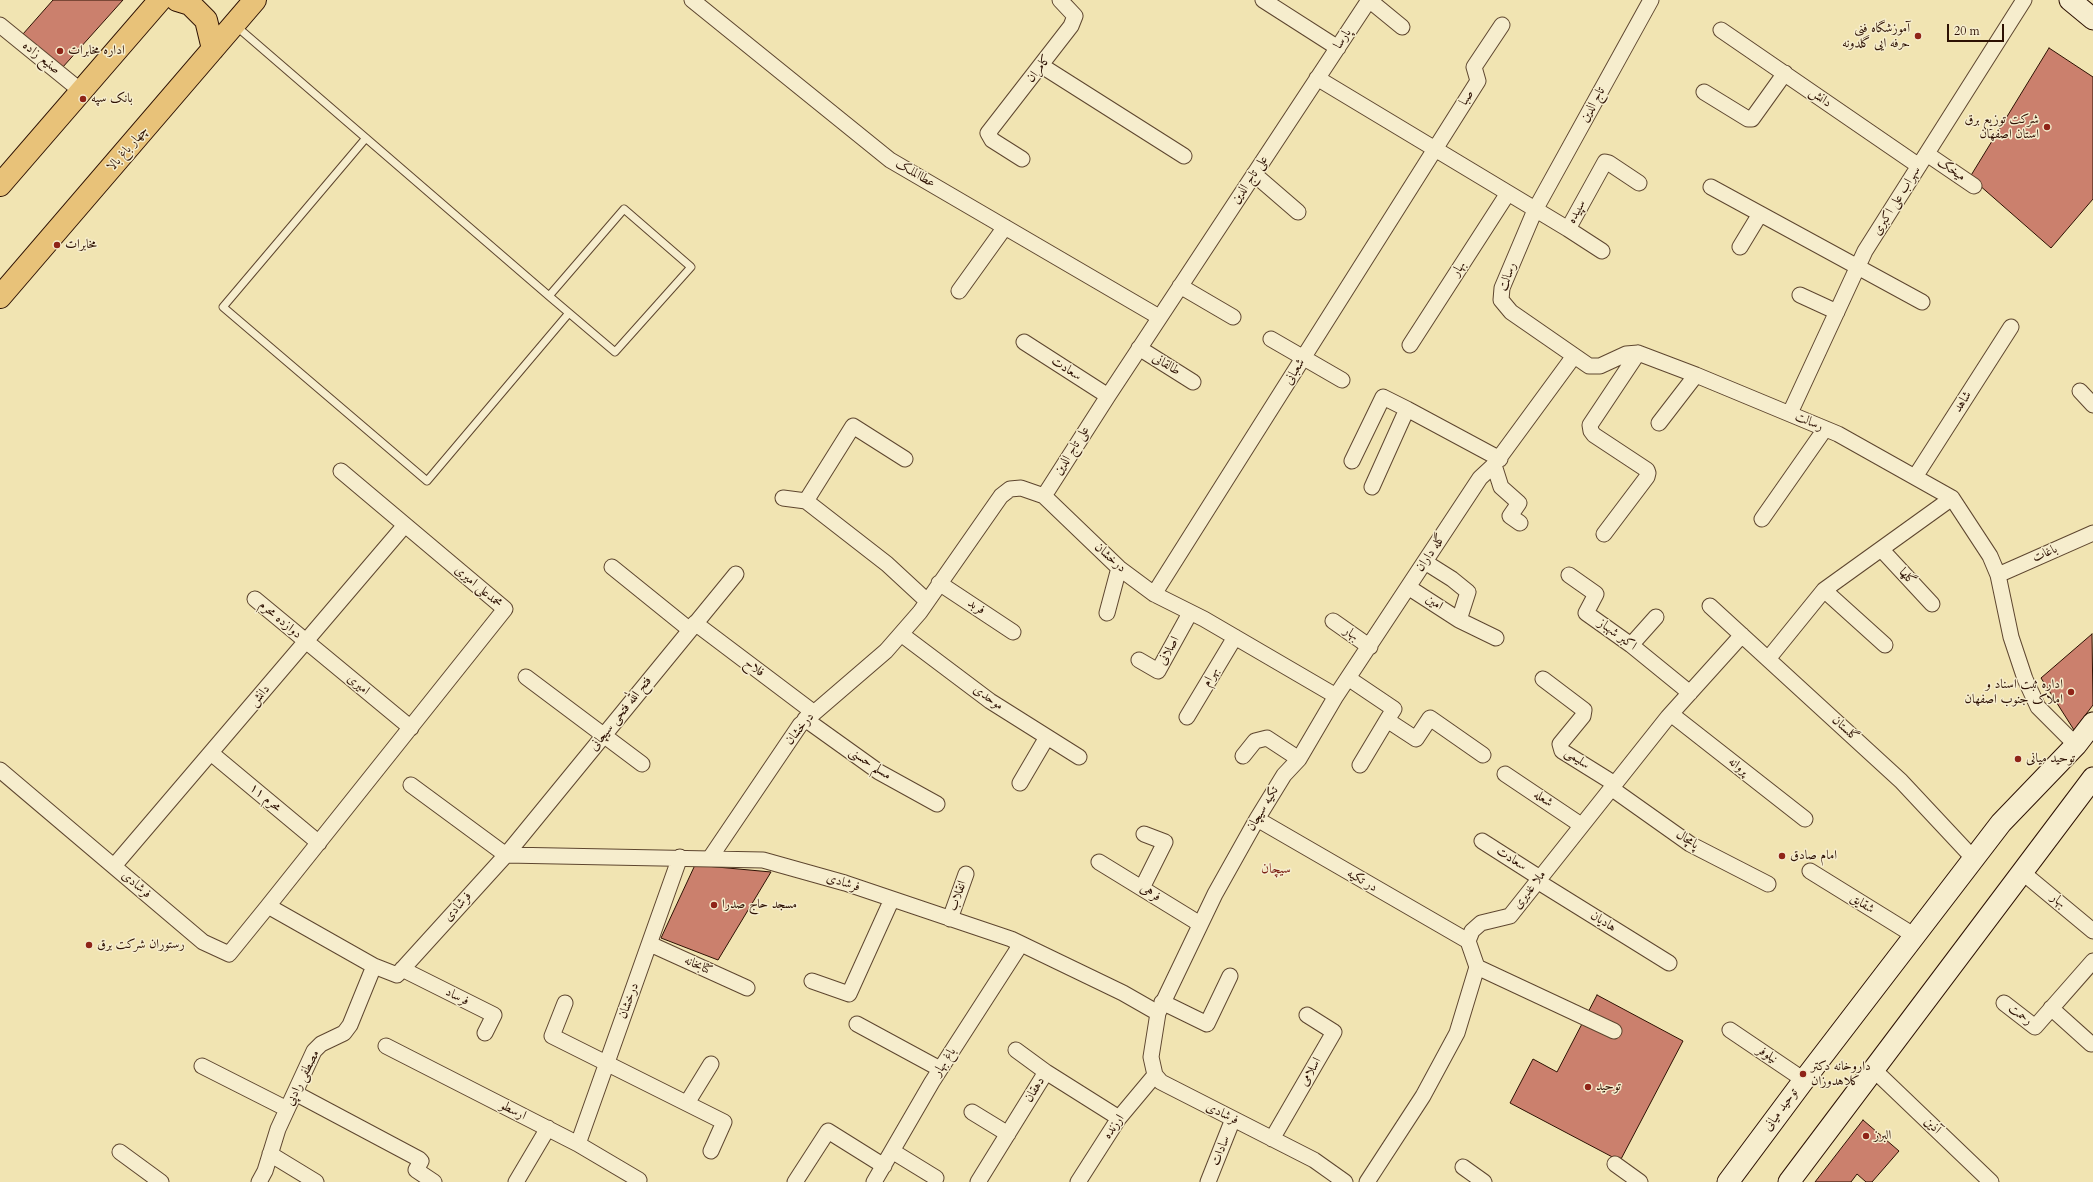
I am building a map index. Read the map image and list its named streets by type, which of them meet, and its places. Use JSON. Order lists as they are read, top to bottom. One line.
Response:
{"streets":{"main road":["چهار باغ بالا","توحید میانی"],"street":["پارسا","صنیع زاده","کامران","صبا","دانش","تاج الدین","میخک","عطاالملک","علی تاج الدین","سهراب علی اکبری","سپیده","بهار","رسالت","طالقانی","سعادت","شعبانی","شاهد","گله داران","باغات","درخشان","گلها","محمدعلی امیری","امین","فربد","دوازده محرم","اکبر شهباز","اصلانی","فلاح","بهرام","امیری","موحدی","فتح الله فتحی سیچانی","گلستان","سلیمی","مسلم حسنی","پروانه","۱۱ محرم","شعله","تکیه سیچان","پامچال","در تکیه","فرشادی","ملا غدیری","فرهی","انقلاب","شقایق","هادیان","کتابخانه","فرساد","رحمت","نیلوفر","باغ بهار","اسلامی","مصطفی رادپی","دهقان","ارسطو","آذین","ارزنده","سادات"]},"crossings":[["پارسا","علی تاج الدین"],["صبا","شعبانی"],["دانش","میخک"],["دانش","سهراب علی اکبری"],["دانش","محمدعلی امیری"],["دانش","دوازده محرم"],["دانش","امیری"],["دانش","۱۱ محرم"],["دانش","فرشادی"],["تاج الدین","سپیده"],["تاج الدین","رسالت"],["میخک","سهراب علی اکبری"],["عطاالملک","علی تاج الدین"],["علی تاج الدین","طالقانی"],["علی تاج الدین","سعادت"],["علی تاج الدین","درخشان"],["سهراب علی اکبری","رسالت"],["سپیده","رسالت"],["بهار","گله داران"],["رسالت","شاهد"],["رسالت","گله داران"],["رسالت","باغات"],["رسالت","توحید میانی"],["سعادت","ملا غدیری"],["سعادت","هادیان"],["شعبانی","درخشان"],["گله داران","درخشان"],["گله داران","امین"],["گله داران","تکیه سیچان"],["درخشان","فربد"],["درخشان","اصلانی"],["درخشان","فلاح"],["درخشان","بهرام"],["درخشان","موحدی"],["درخشان","مسلم حسنی"],["درخشان","فرشادی"],["درخشان","کتابخانه"],["درخشان","ارسطو"],["محمدعلی امیری","امیری"],["محمدعلی امیری","فرشادی"],["دوازده محرم","امیری"],["اکبر شهباز","ملا غدیری"],["فلاح","فتح الله فتحی سیچانی"],["فلاح","مسلم حسنی"],["فتح الله فتحی سیچانی","فرشادی"],["گلستان","ملا غدیری"],["گلستان","توحید میانی"],["سلیمی","پامچال"],["سلیمی","ملا غدیری"],["پروانه","ملا غدیری"],["۱۱ محرم","فرشادی"],["شعله","ملا غدیری"],["تکیه سیچان","در تکیه"],["تکیه سیچان","فرهی"],["پامچال","ملا غدیری"],["در تکیه","ملا غدیری"],["فرشادی","انقلاب"],["فرشادی","فرساد"],["فرشادی","باغ بهار"],["فرشادی","اسلامی"],["فرشادی","ارزنده"],["فرشادی","سادات"],["ملا غدیری","هادیان"],["شقایق","توحید میانی"],["نیلوفر","توحید میانی"],["دهقان","ارزنده"]],"districts":["سیچان"],"places":["آموزشگاه فنی حرفه ایی گلدونه","اداره مخابرات","بانک سپه","شرکت توزیع برق استان اصفهان","مخابرات","اداره ثبت اسناد و املاک جنوب اصفهان","توحید میانی","امام صادق","مسجد حاج صدرا","رستوران شرکت برق","داروخانه دکتر کلاهدوزان","توحید","البرز"],"scale_bar":"20 m"}
